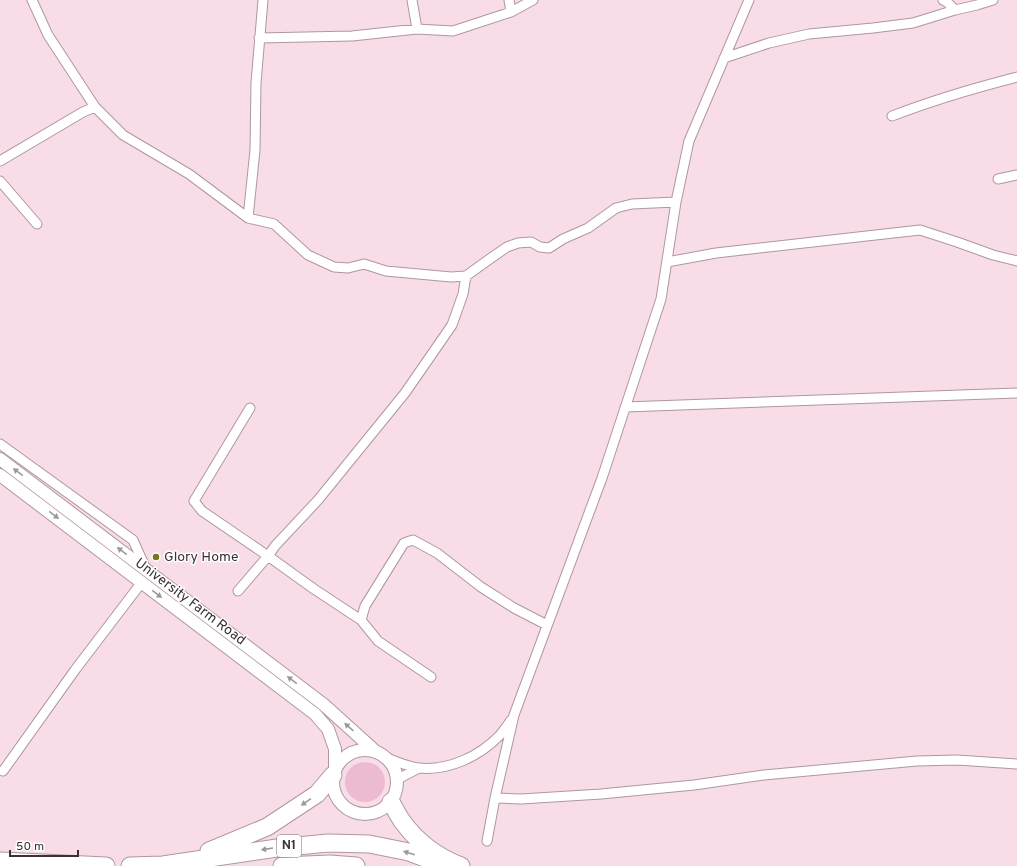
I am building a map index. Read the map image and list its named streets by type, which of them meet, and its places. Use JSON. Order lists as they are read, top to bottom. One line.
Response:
{"streets":{"highway":["N1"],"street":["University Farm Road"]},"places":["Glory Home"],"scale_bar":"50 m"}
